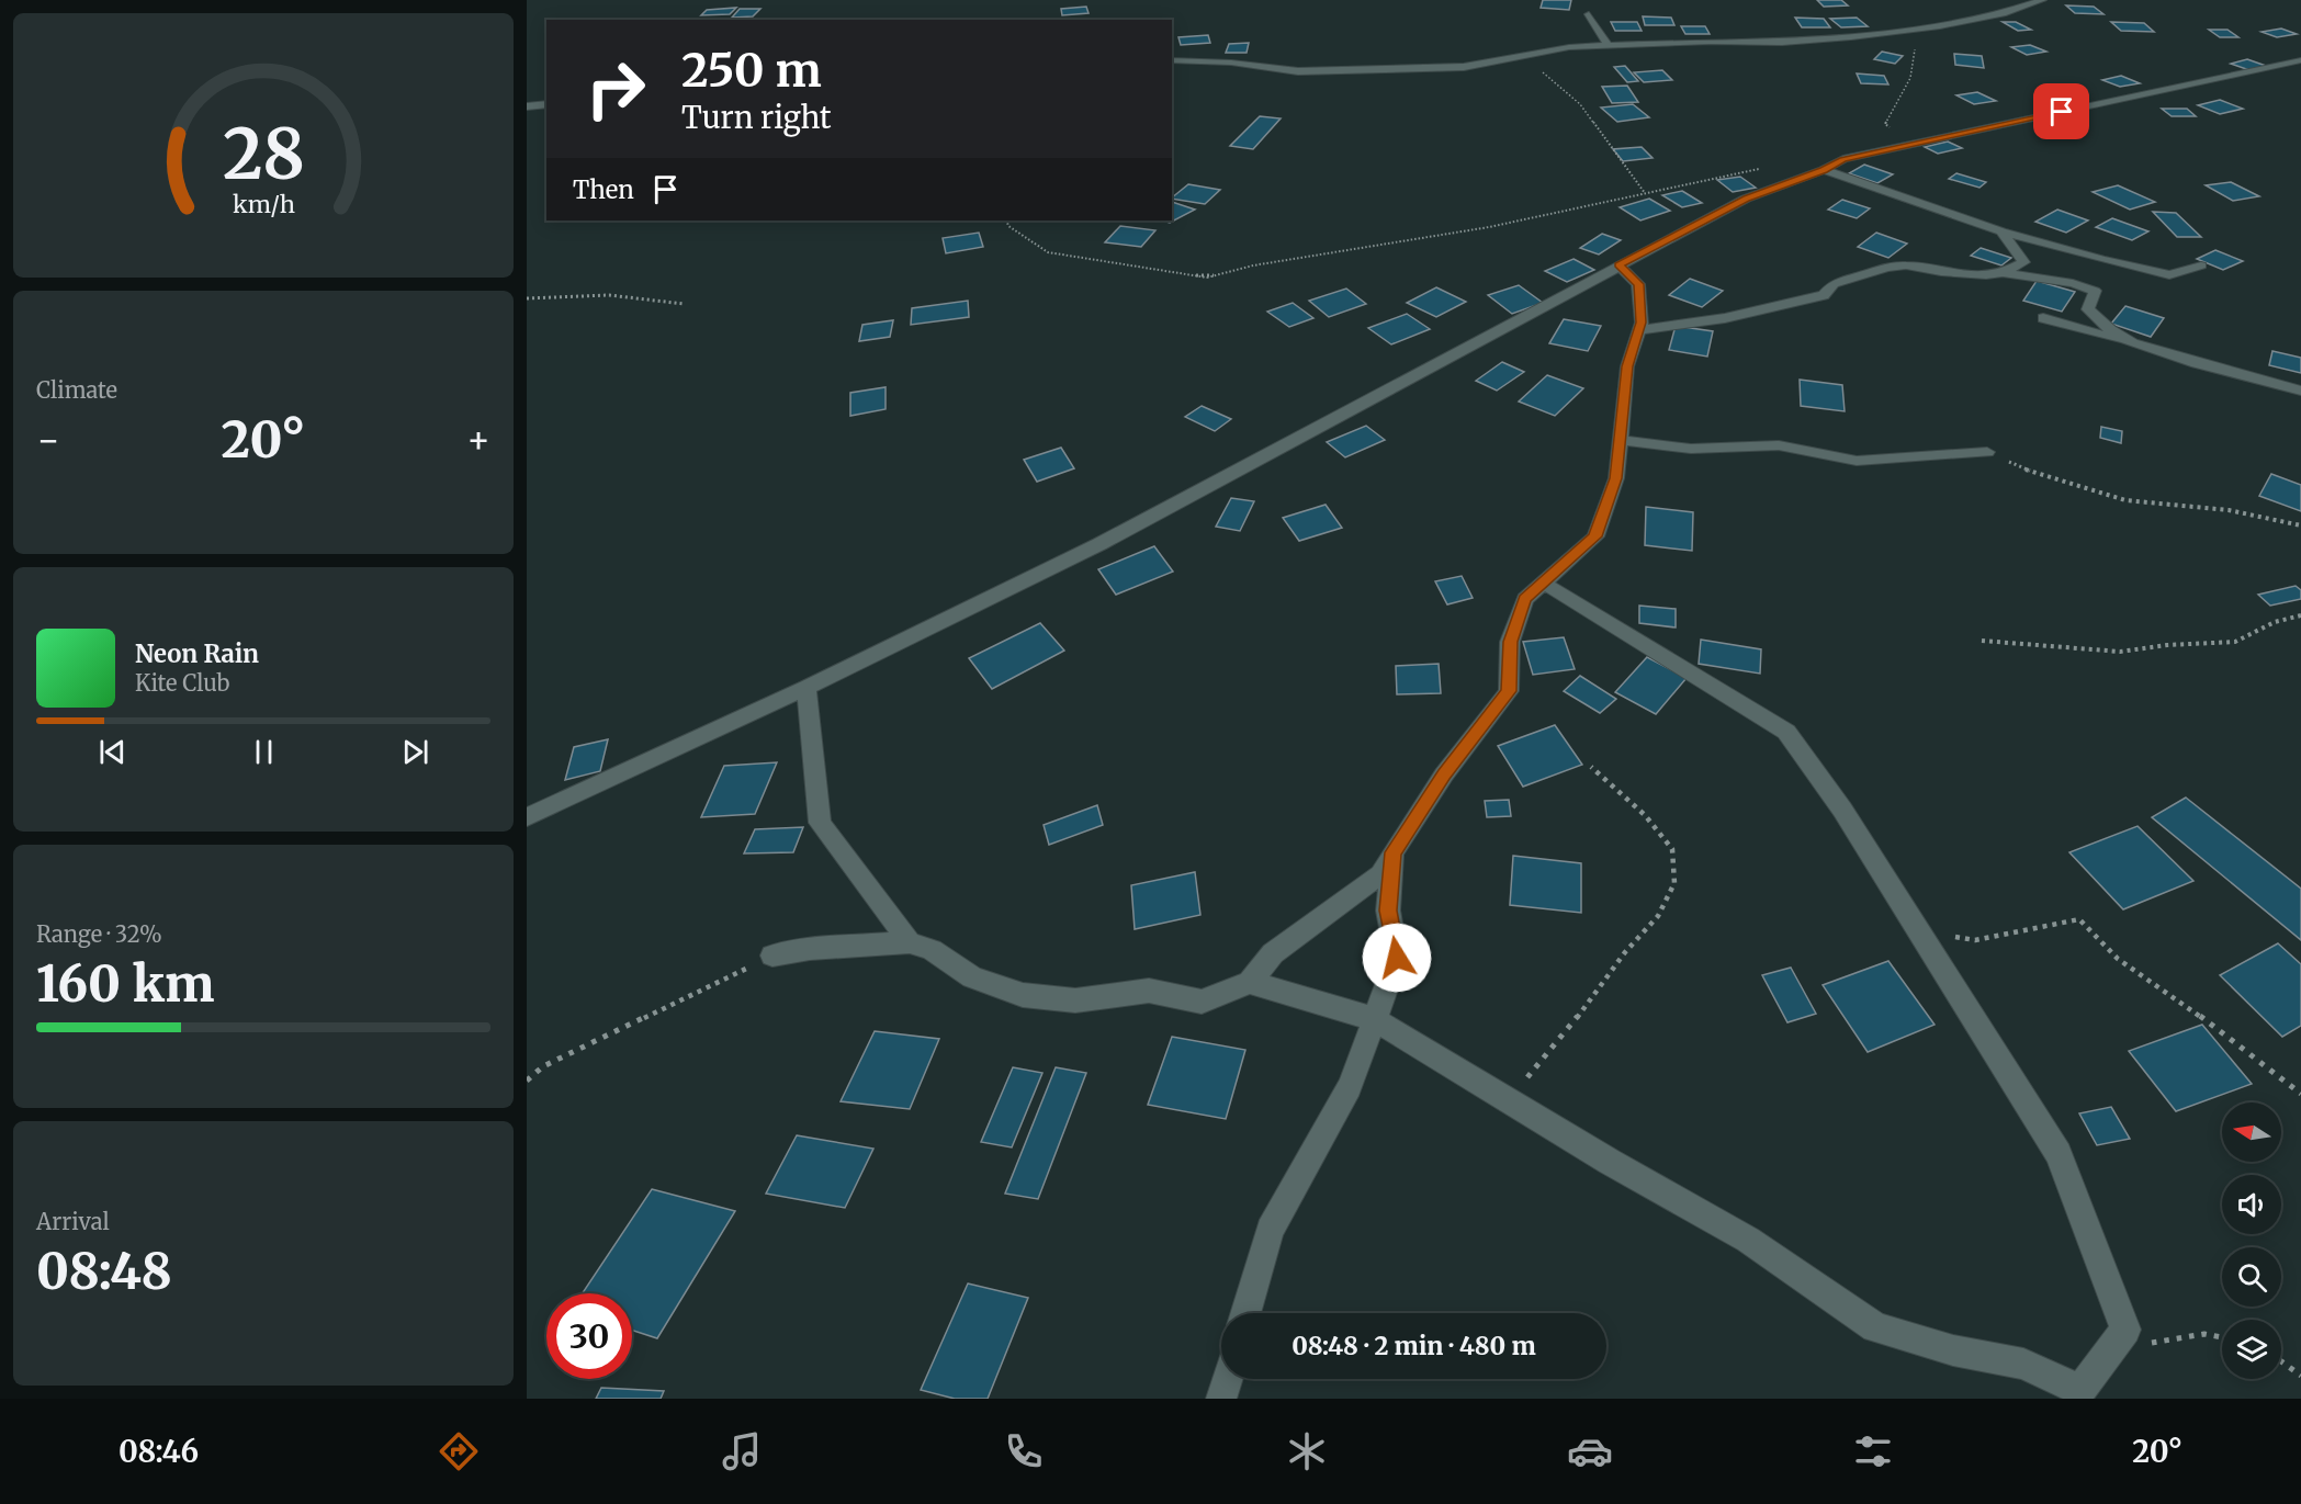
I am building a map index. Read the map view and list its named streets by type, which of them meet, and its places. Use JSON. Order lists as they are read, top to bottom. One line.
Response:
{"north":"left","page":{"turn":["250 m","Turn right"],"then":"Then","tile":["Climate",["Range · 32%","160 km"],["Arrival","08:48"]],"heat":["−","20°","+"],"song":["Neon Rain","Kite Club"],"limit":"30","trip":"08:48 · 2 min · 480 m","tabs":["08:46","20°"],"gauge":["28","km/h"]}}
